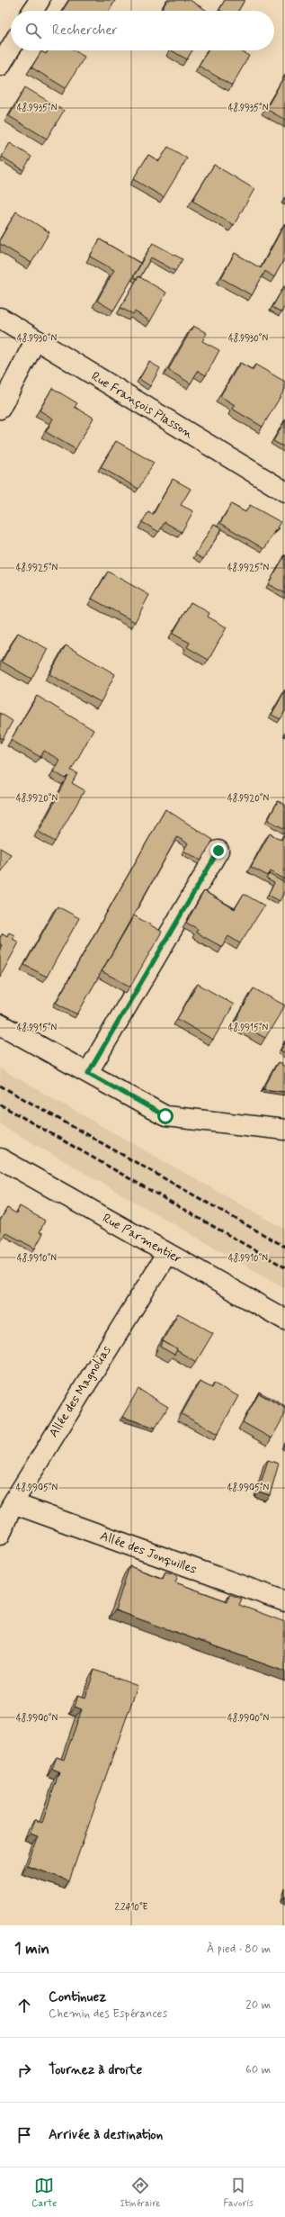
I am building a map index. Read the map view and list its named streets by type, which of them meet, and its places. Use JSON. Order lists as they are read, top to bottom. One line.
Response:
{"streets":{"street":["Rue François Plasson","Rue Parmentier","Allée des Magnolias","Allée des Jonquilles"]},"crossings":[["Rue Parmentier","Allée des Magnolias"],["Allée des Magnolias","Allée des Jonquilles"]],"page":{"search":"Rechercher","heading":["1 min","À pied · 80 m"],"list":[["Continuez","Chemin des Espérances","20 m"],["Tournez à droite","60 m"],"Arrivée à destination"],"nav":["Carte","Itinéraire","Favoris"]},"coordinates":["48.9935°N","48.9930°N","48.9925°N","48.9920°N","48.9915°N","48.9910°N","48.9905°N","48.9900°N","2.2410°E"]}
